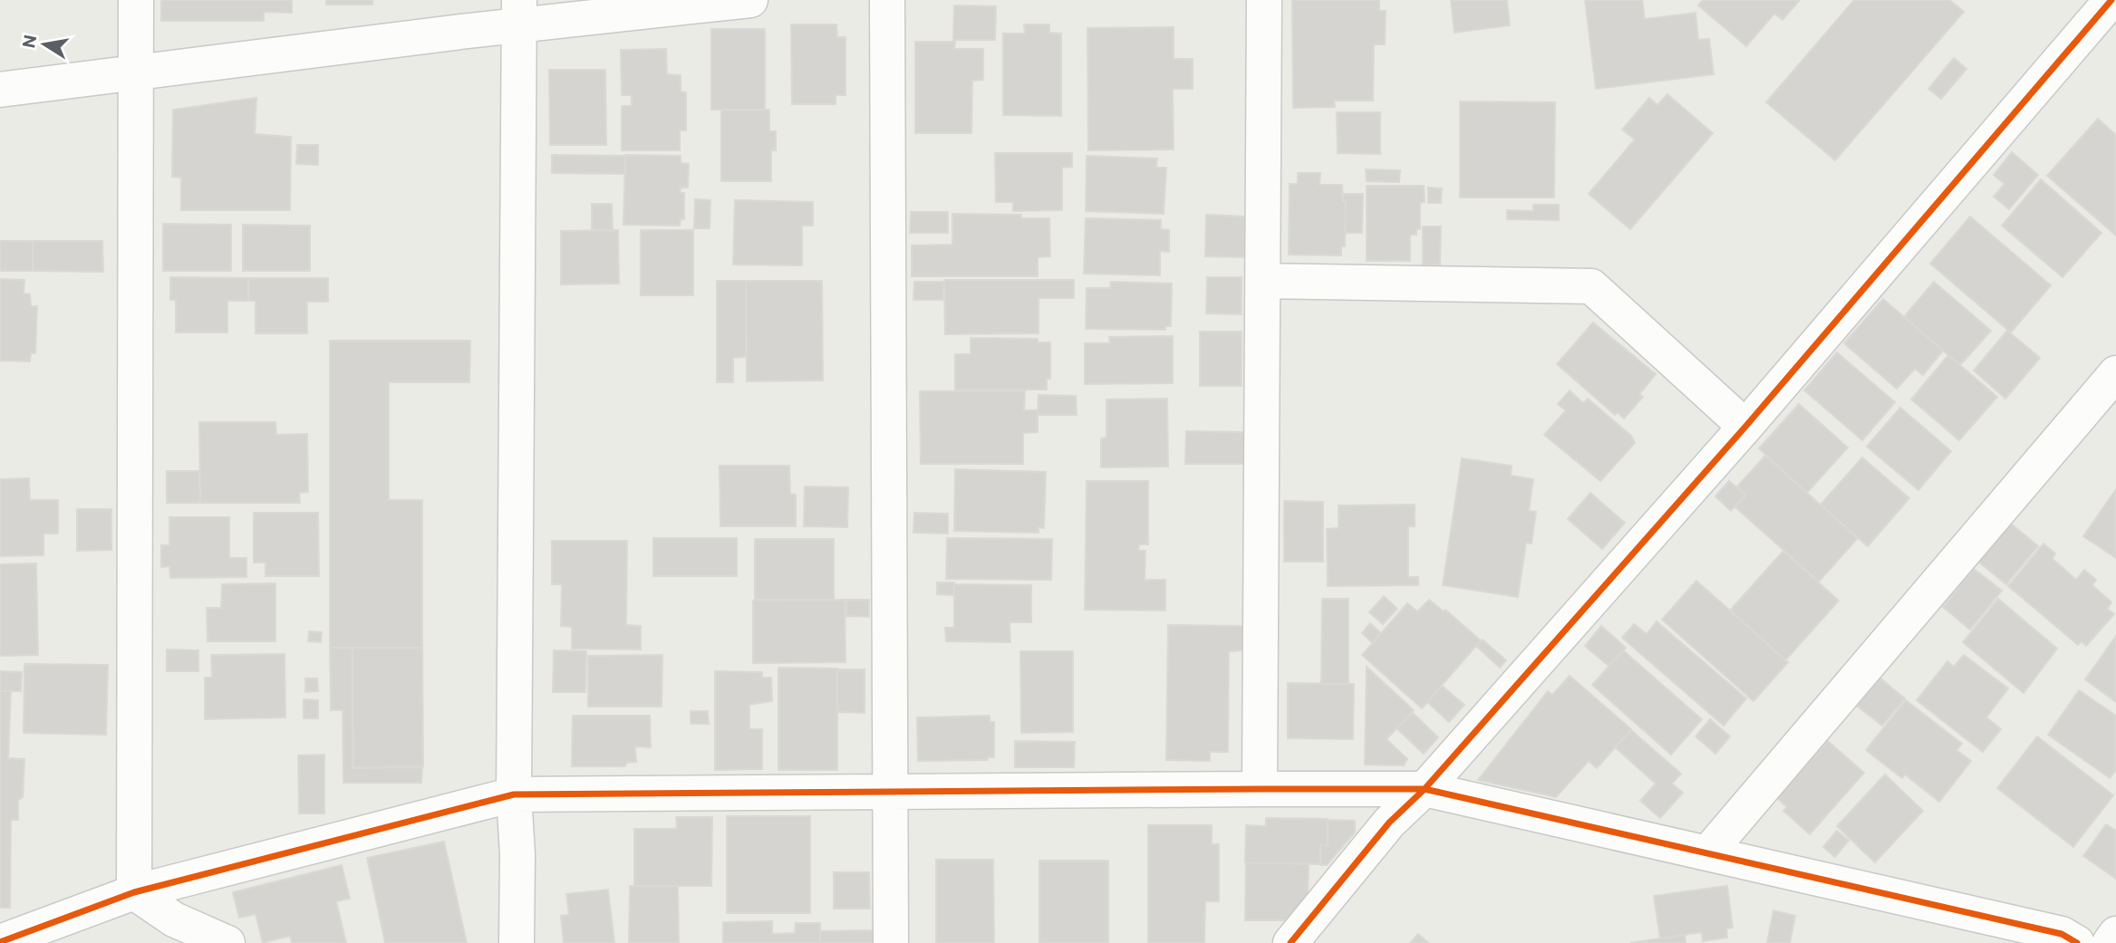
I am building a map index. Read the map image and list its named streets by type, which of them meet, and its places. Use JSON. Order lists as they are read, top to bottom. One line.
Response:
{"north":"left"}
